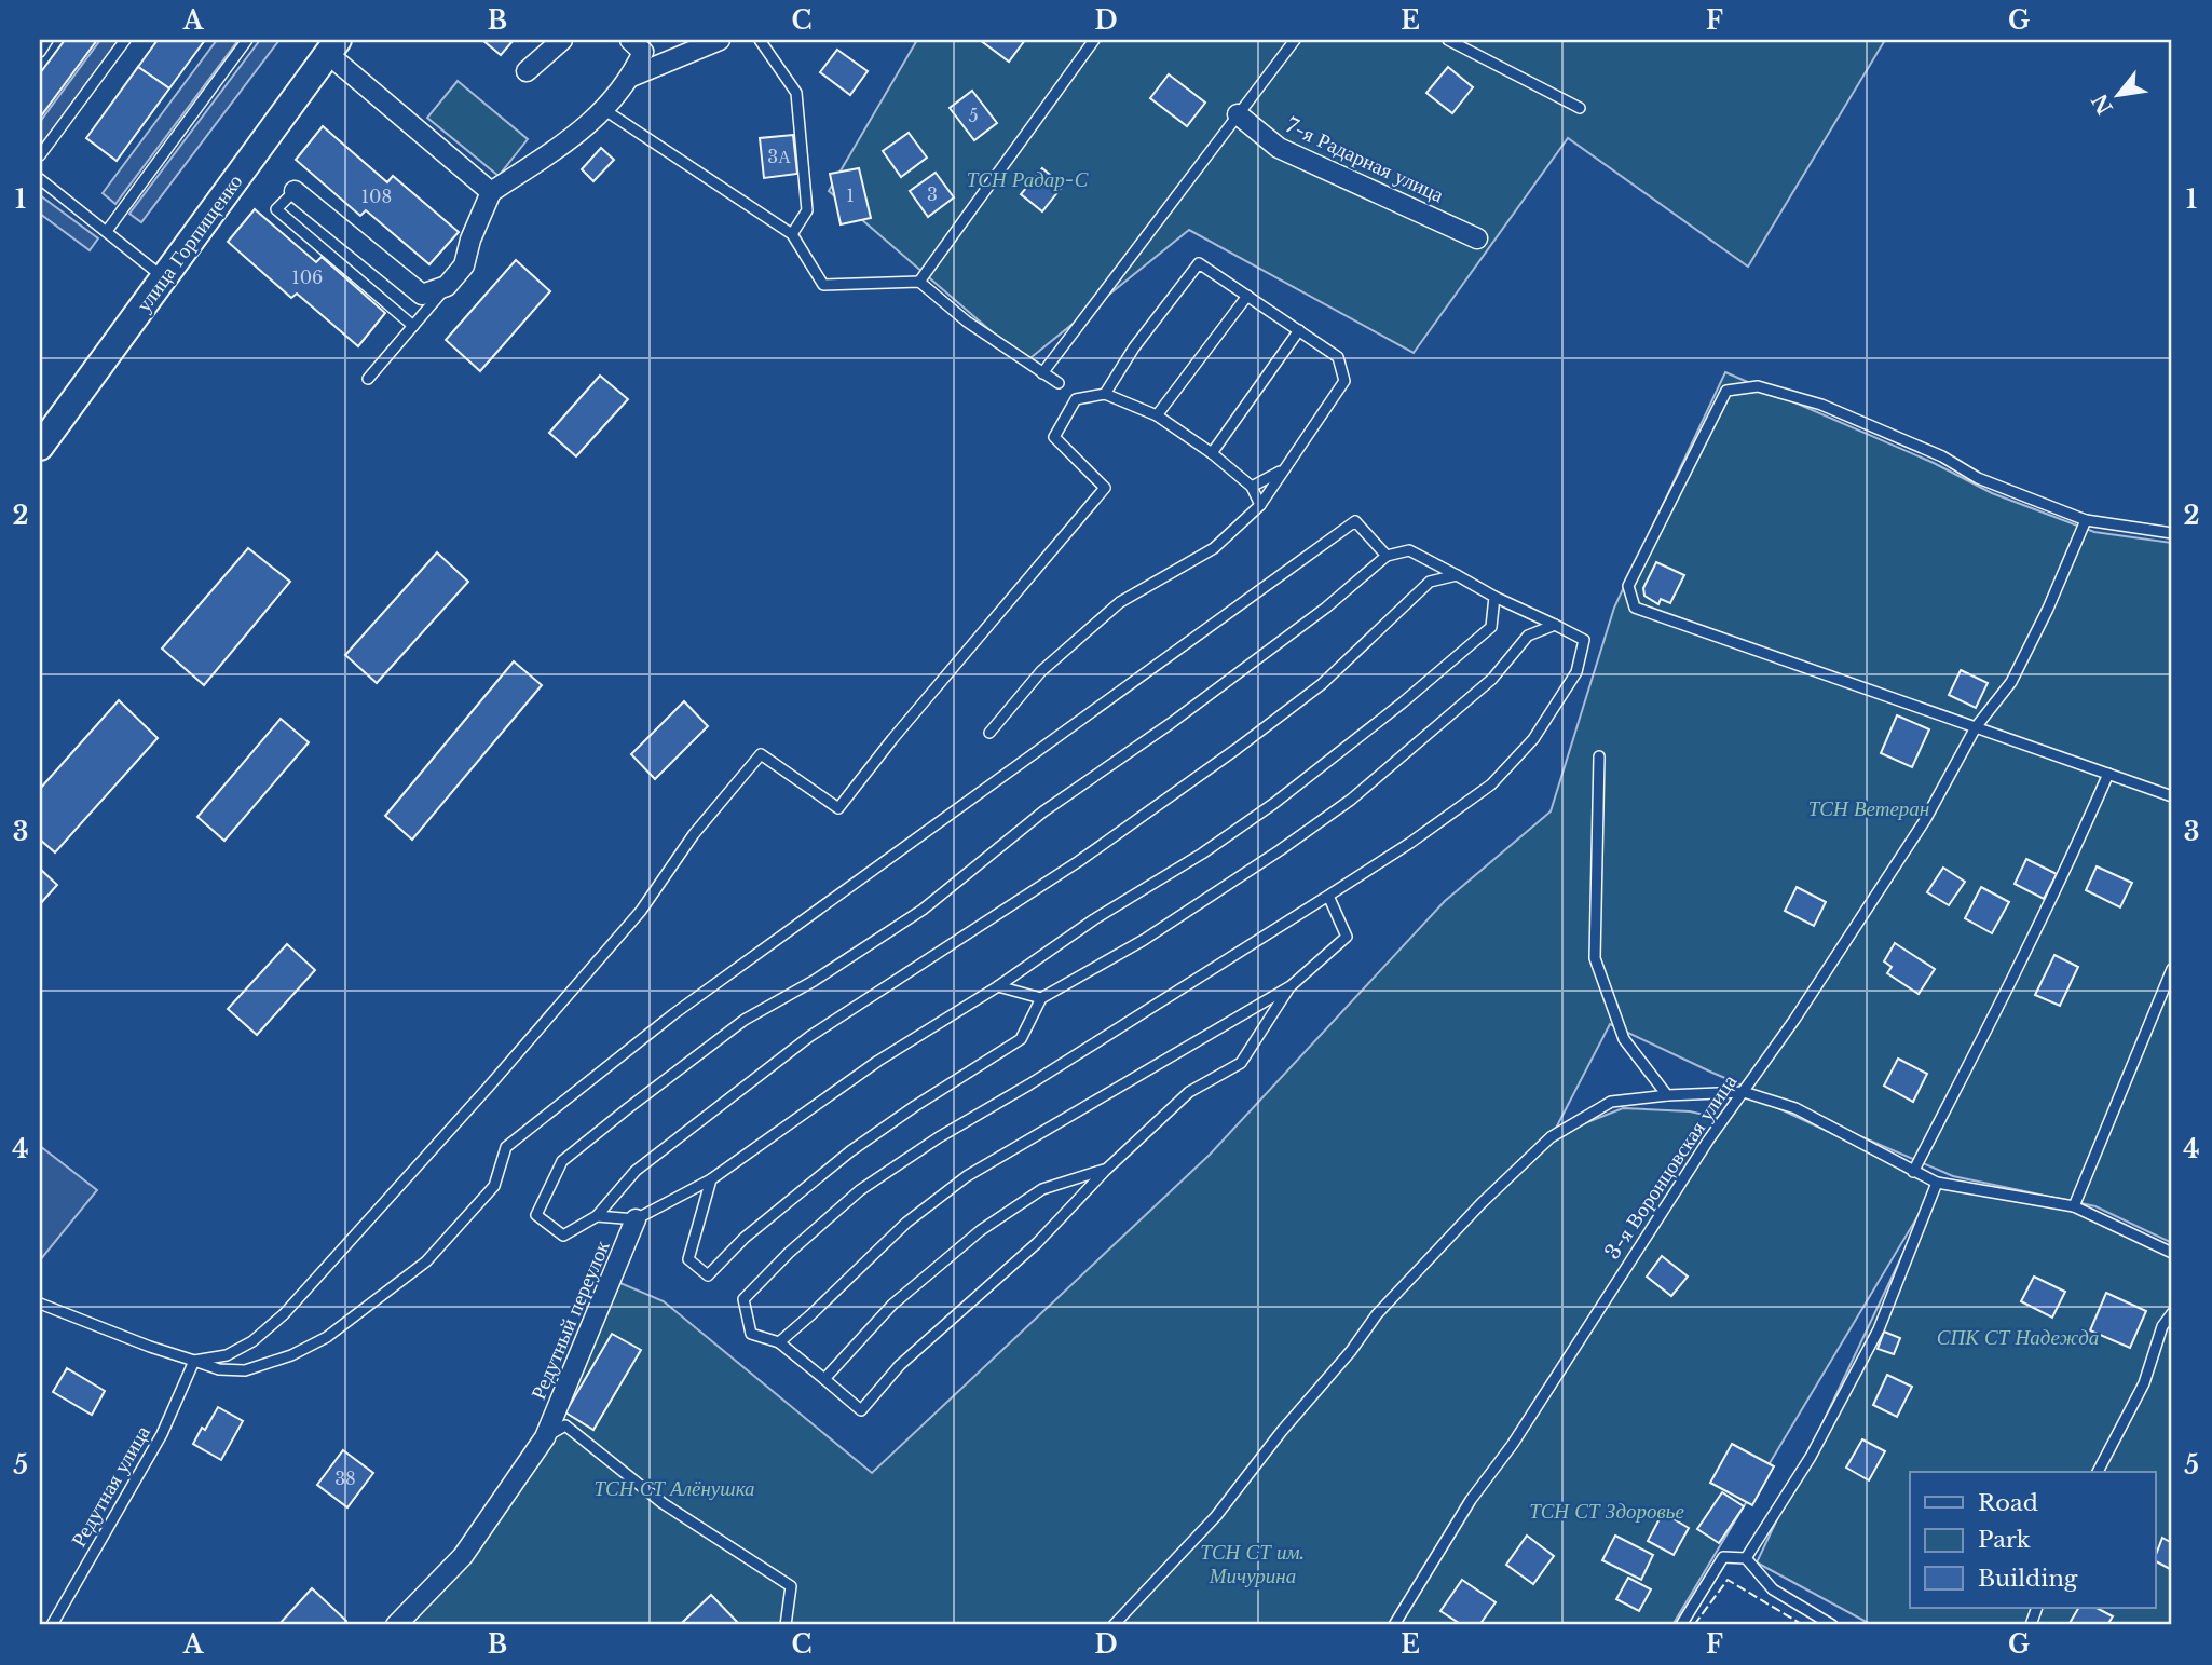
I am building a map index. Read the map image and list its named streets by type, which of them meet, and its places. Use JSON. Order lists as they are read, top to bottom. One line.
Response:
{"streets":{"main road":["улица Горпищенко"],"street":["7-я Радарная улица","Редутный переулок"],"lane":["3-я Воронцовская улица","Редутная улица"]},"parks":["ТСН Радар-С","ТСН Ветеран","СПК СТ Надежда","ТСН СТ Алёнушка","ТСН СТ Здоровье","ТСН СТ им. Мичурина"],"house_numbers":["5","3А","3","1","108","106","38"],"legend":["Road","Park","Building"],"north":"bottom left","grid":{"columns":["A","B","C","D","E","F","G"],"rows":["1","2","3","4","5"]}}
